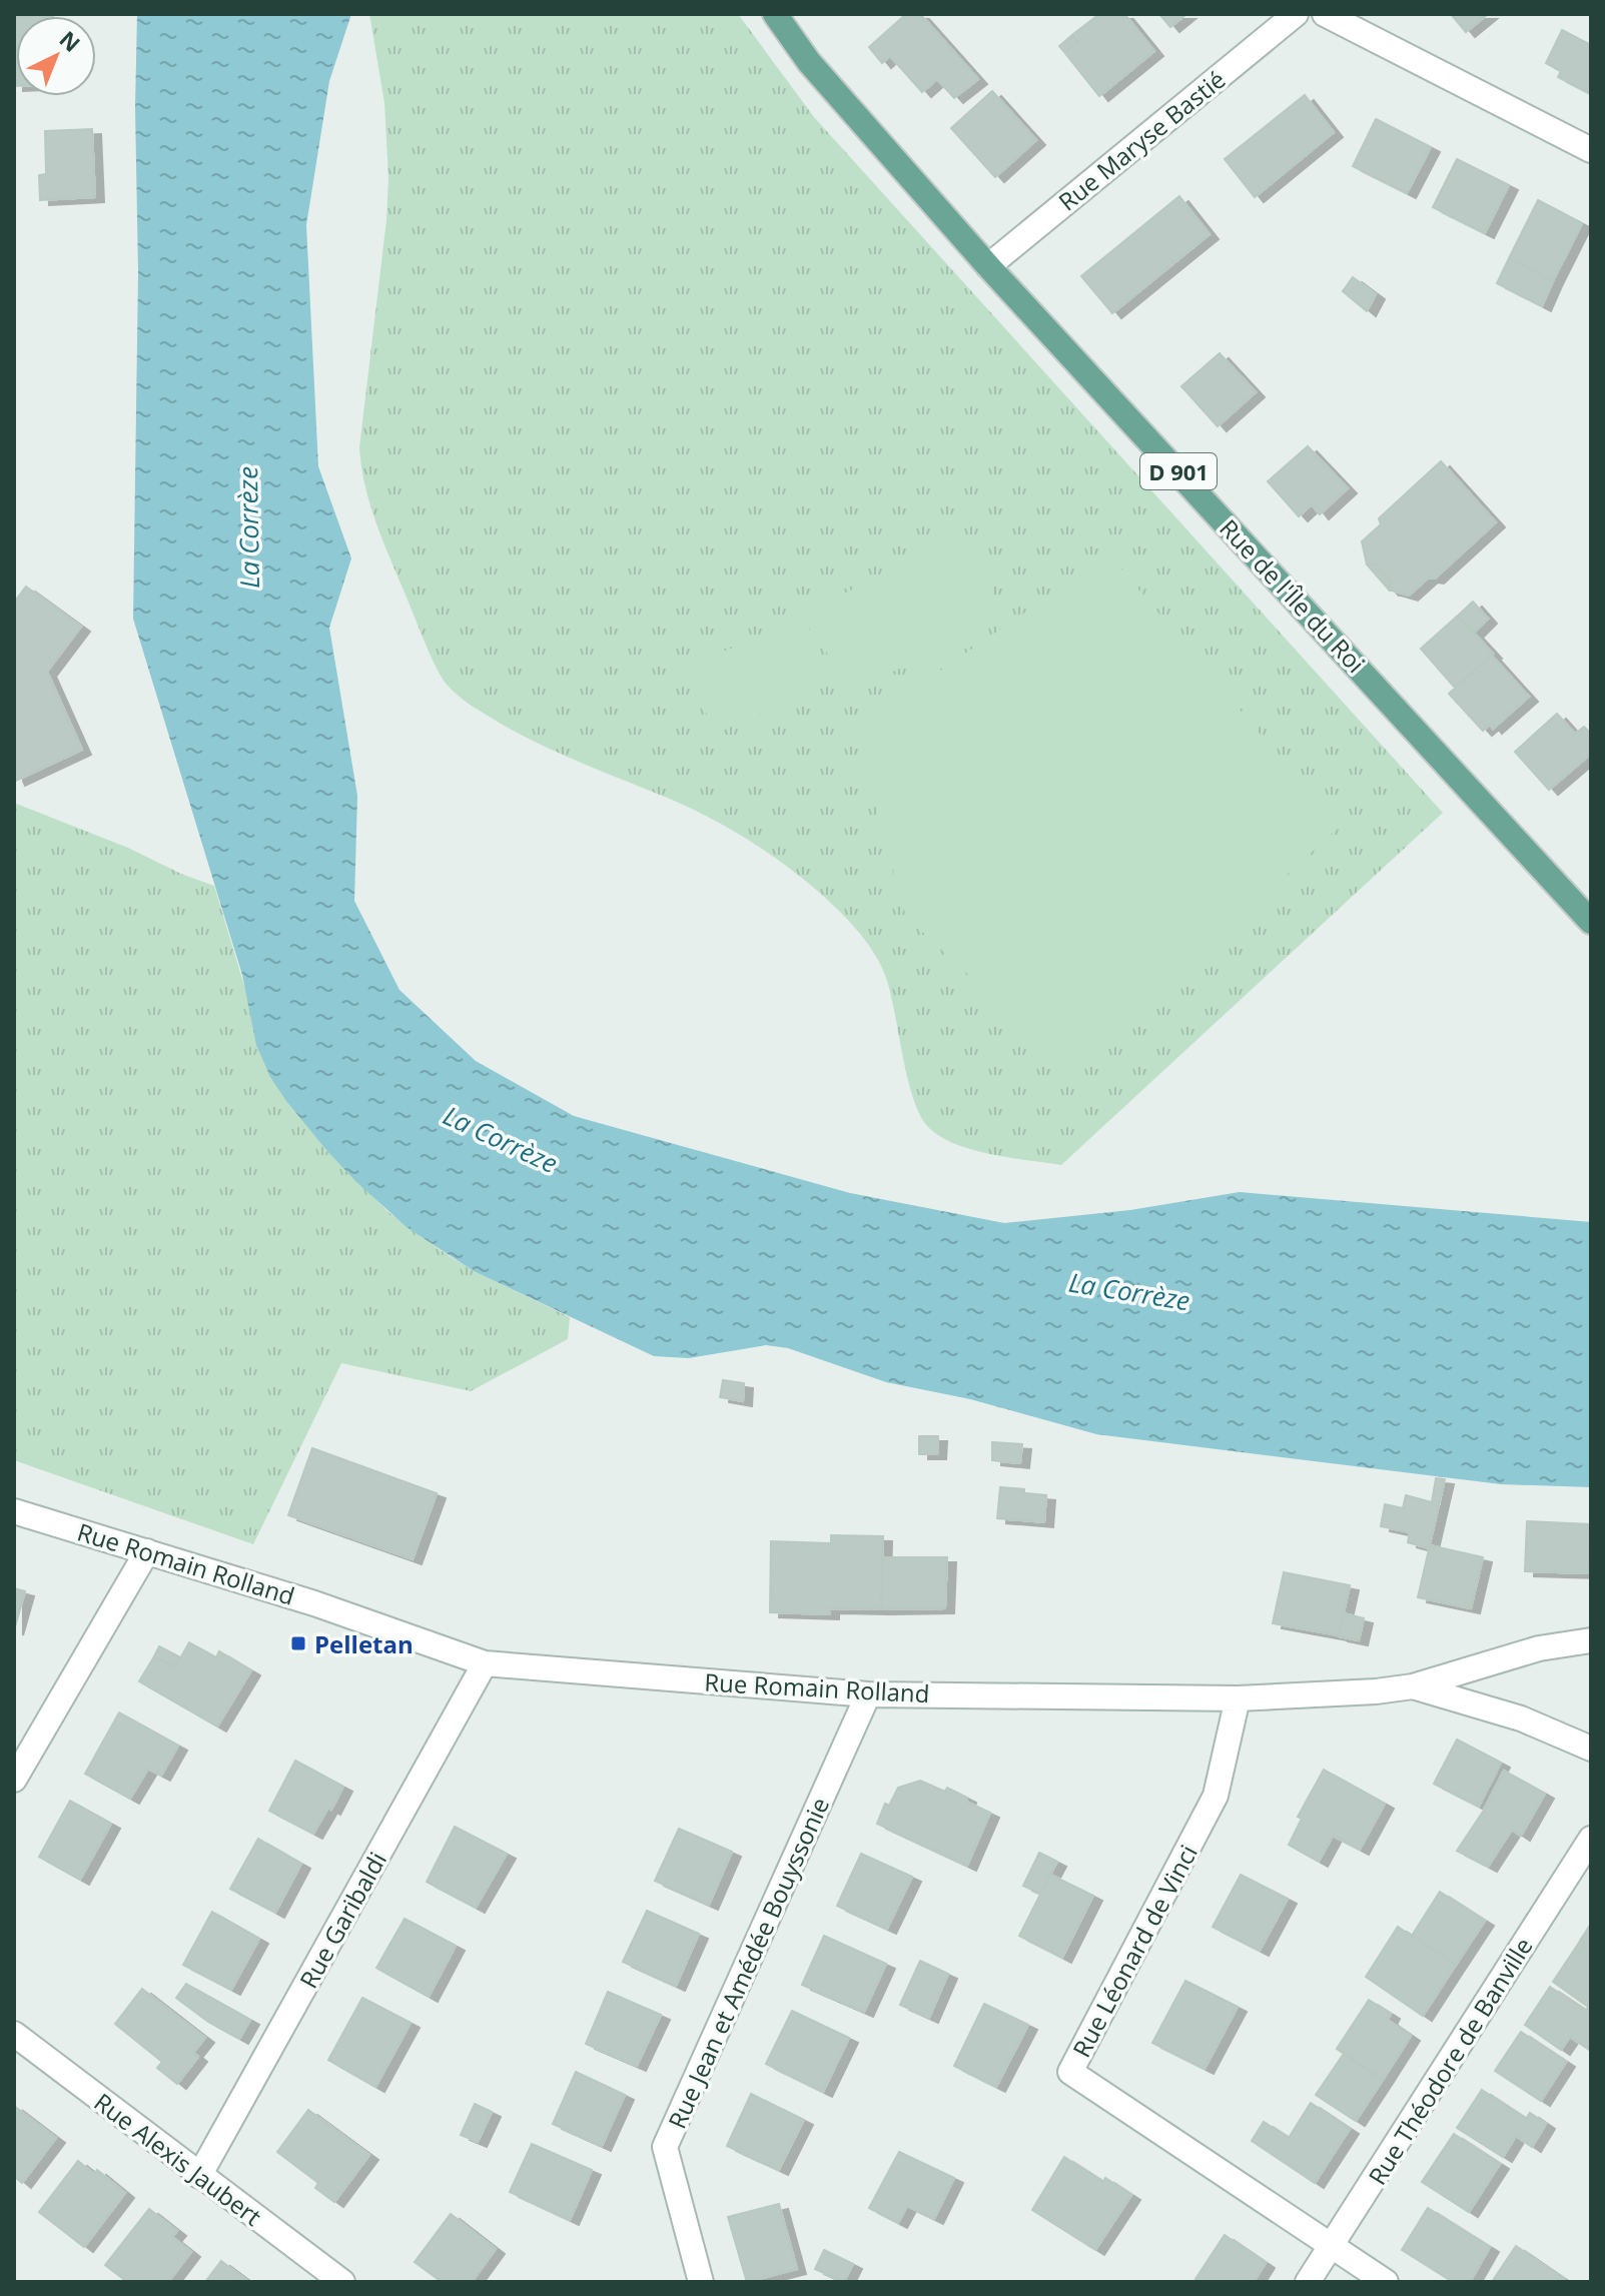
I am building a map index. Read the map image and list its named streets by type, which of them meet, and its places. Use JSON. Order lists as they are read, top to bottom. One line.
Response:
{"streets":{"main road":["D 901","Rue de l'Île du Roi"],"street":["Rue Maryse Bastié","Rue Romain Rolland","Rue Garibaldi","Rue Léonard de Vinci","Rue Jean et Amédée Bouyssonie","Rue Théodore de Banville","Rue Alexis Jaubert"]},"crossings":[["Rue Maryse Bastié","Rue de l'Île du Roi"],["Rue Romain Rolland","Rue Garibaldi"],["Rue Romain Rolland","Rue Léonard de Vinci"],["Rue Romain Rolland","Rue Jean et Amédée Bouyssonie"],["Rue Garibaldi","Rue Alexis Jaubert"],["Rue Léonard de Vinci","Rue Théodore de Banville"]],"water":["La Corrèze"],"places":{"transit":["Pelletan"]},"north":"top right"}
